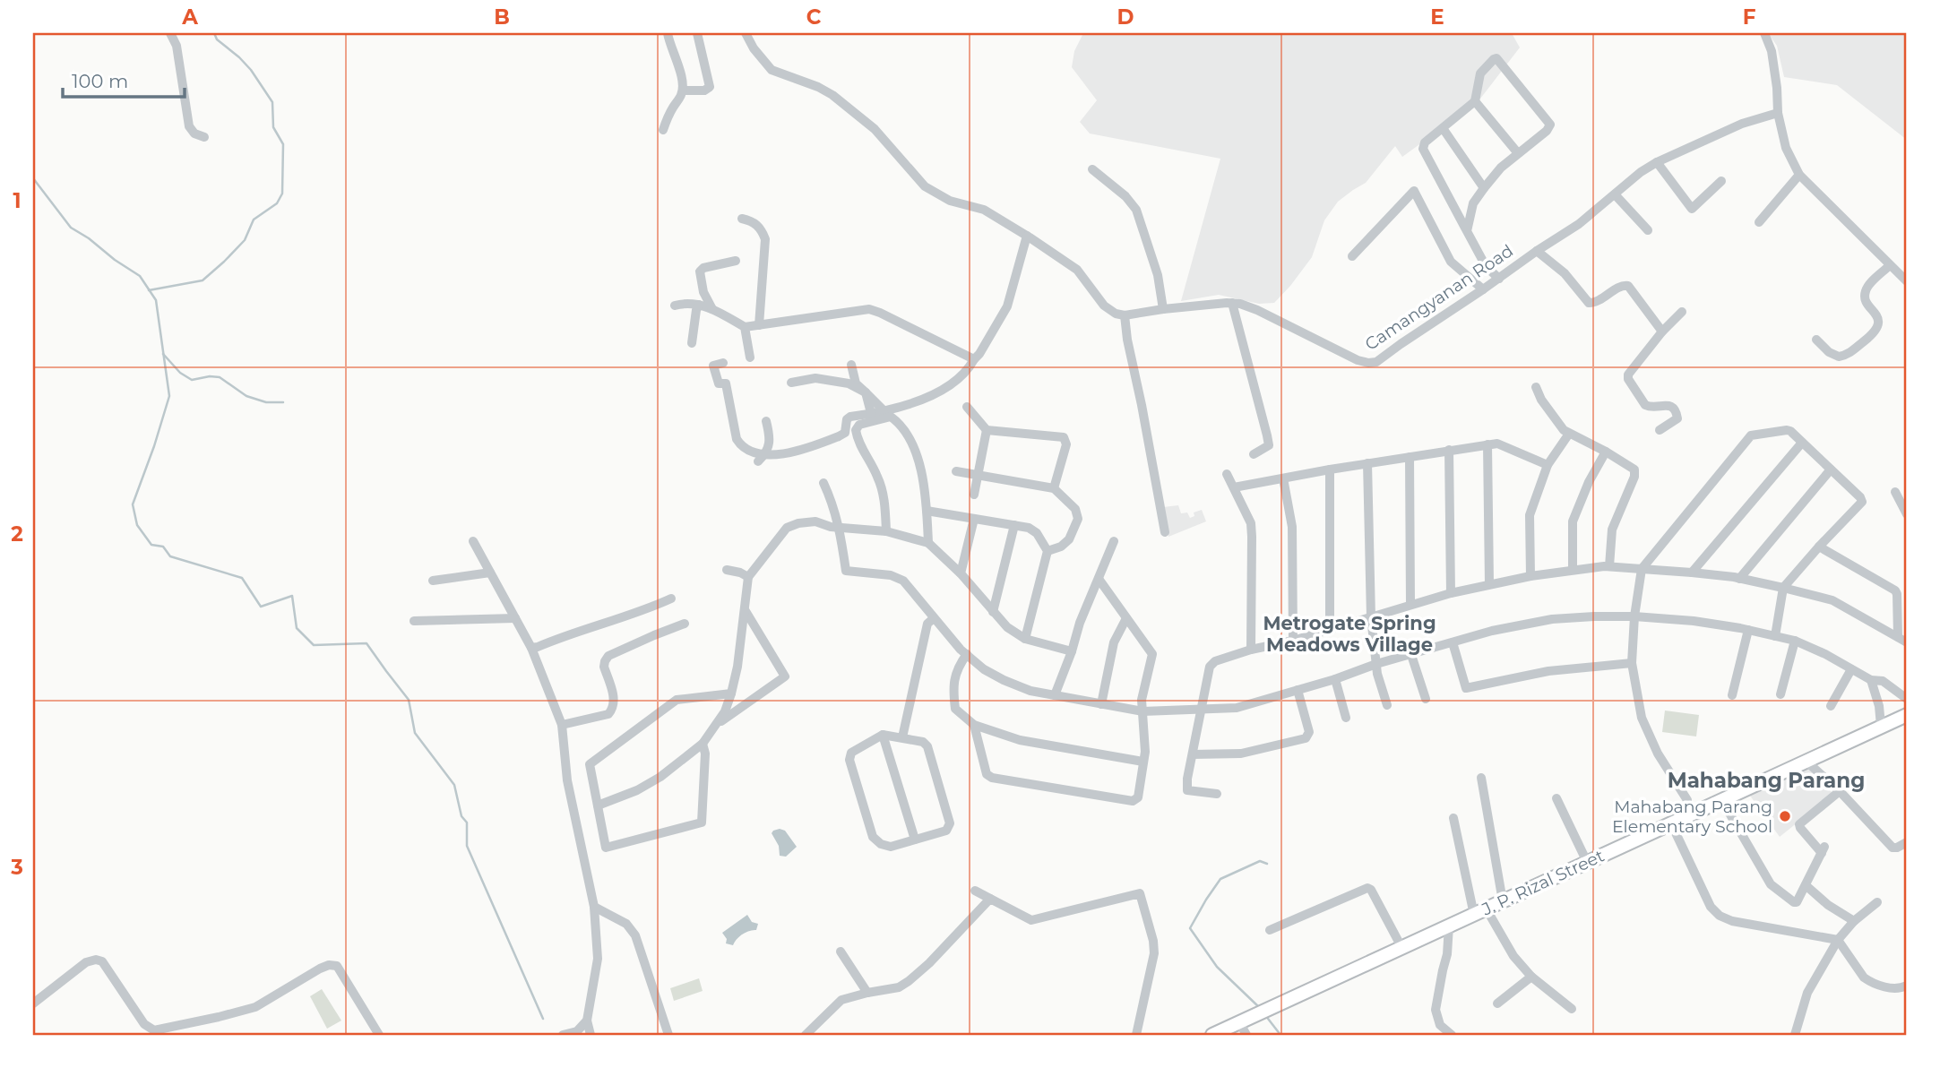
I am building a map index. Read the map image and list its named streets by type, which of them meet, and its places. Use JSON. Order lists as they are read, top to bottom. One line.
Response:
{"streets":{"main road":["J. P. Rizal Street"],"street":["Camangyanan Road"]},"districts":["Metrogate Spring Meadows Village","Mahabang Parang"],"places":["Mahabang Parang Elementary School"],"scale_bar":"100 m","grid":{"columns":["A","B","C","D","E","F"],"rows":["1","2","3"]}}
